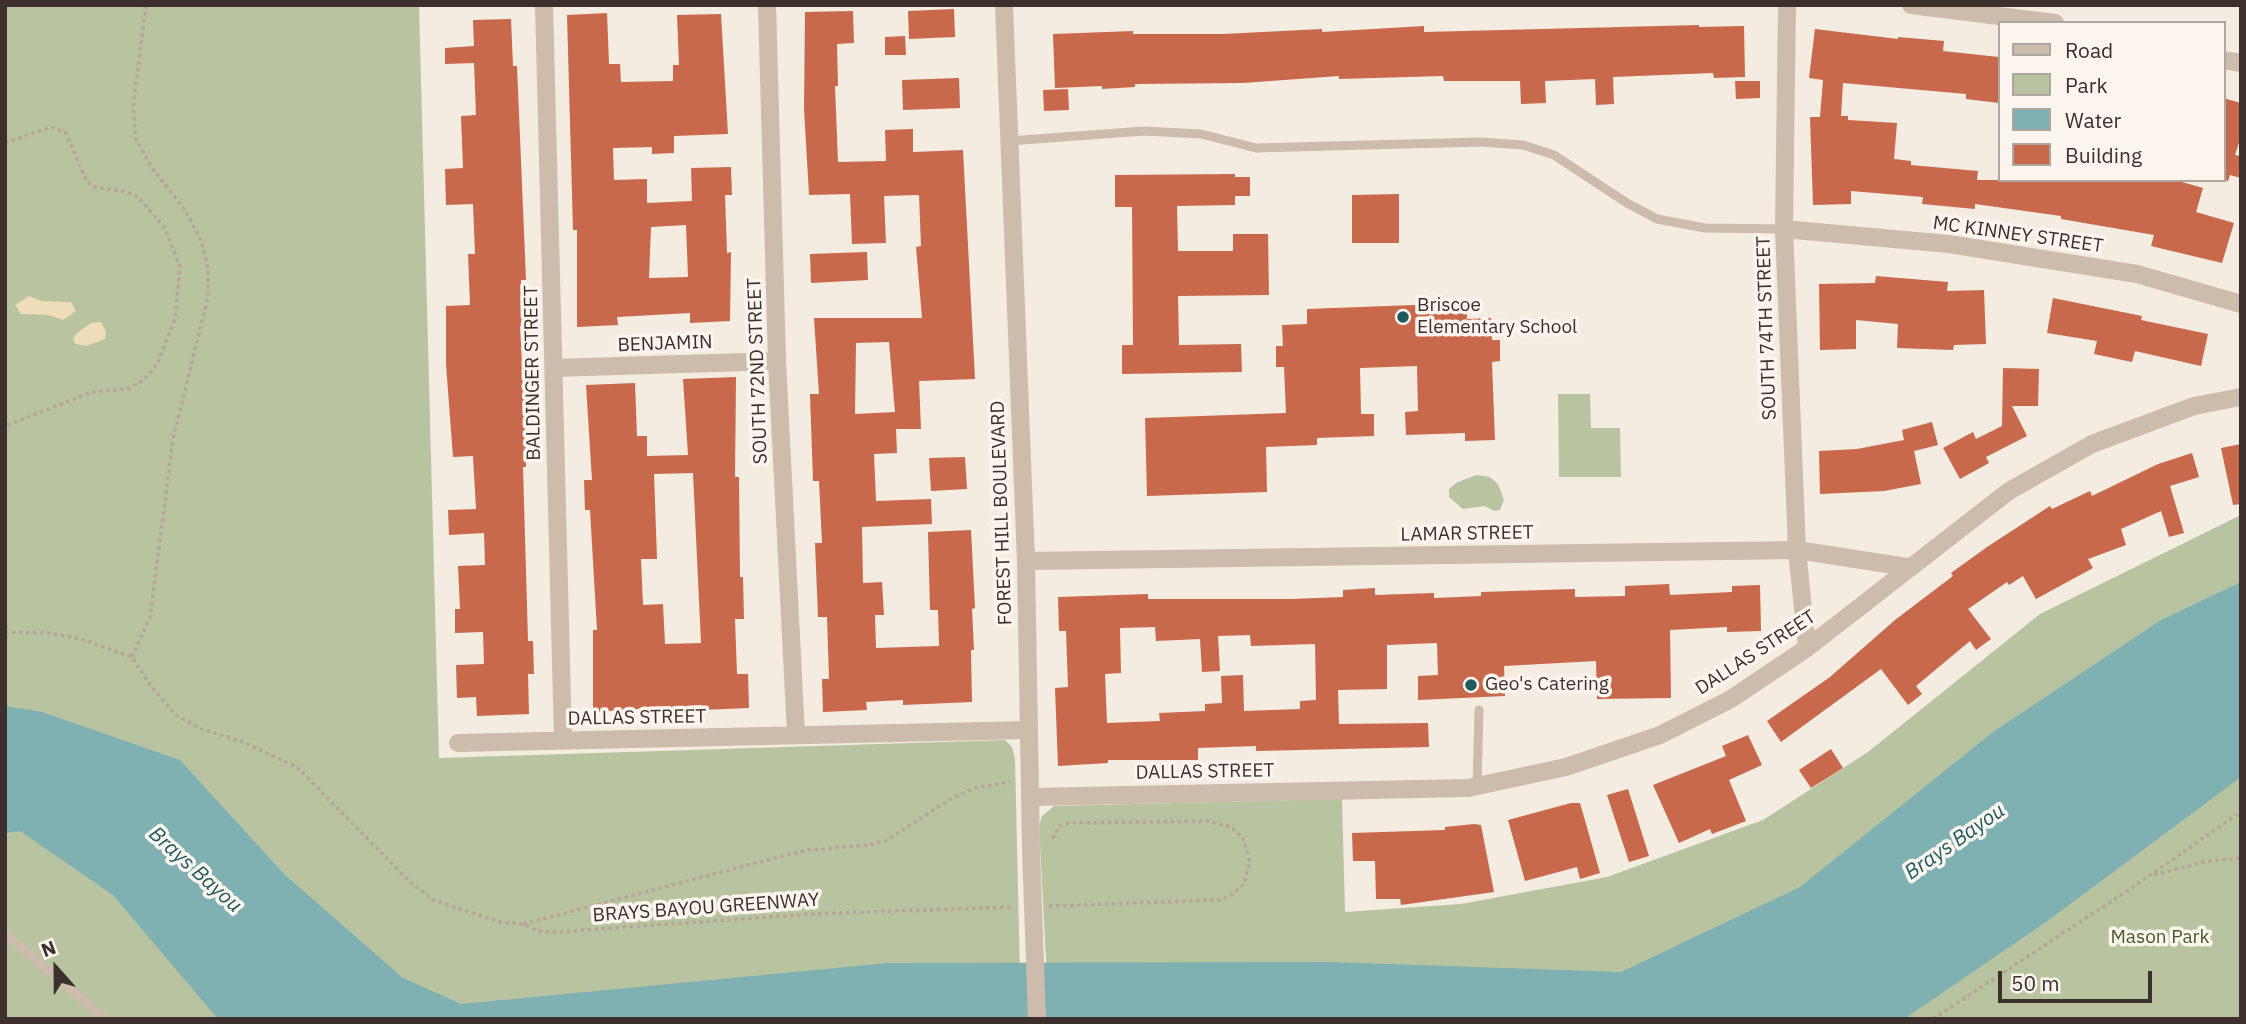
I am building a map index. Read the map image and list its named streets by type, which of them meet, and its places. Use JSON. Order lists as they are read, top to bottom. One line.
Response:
{"streets":{"street":["MC KINNEY STREET","SOUTH 74TH STREET","BENJAMIN","SOUTH 72ND STREET","BALDINGER STREET","FOREST HILL BOULEVARD","LAMAR STREET","DALLAS STREET"],"path":["BRAYS BAYOU GREENWAY"]},"crossings":[["MC KINNEY STREET","SOUTH 74TH STREET"],["SOUTH 74TH STREET","LAMAR STREET"],["SOUTH 74TH STREET","DALLAS STREET"],["BENJAMIN","SOUTH 72ND STREET"],["BENJAMIN","BALDINGER STREET"],["SOUTH 72ND STREET","DALLAS STREET"],["BALDINGER STREET","DALLAS STREET"],["FOREST HILL BOULEVARD","LAMAR STREET"],["FOREST HILL BOULEVARD","DALLAS STREET"],["LAMAR STREET","DALLAS STREET"]],"water":["Brays Bayou"],"parks":["Mason Park"],"places":["Briscoe Elementary School","Geo's Catering"],"legend":["Road","Park","Water","Building"],"scale_bar":"50 m","north":"top"}
